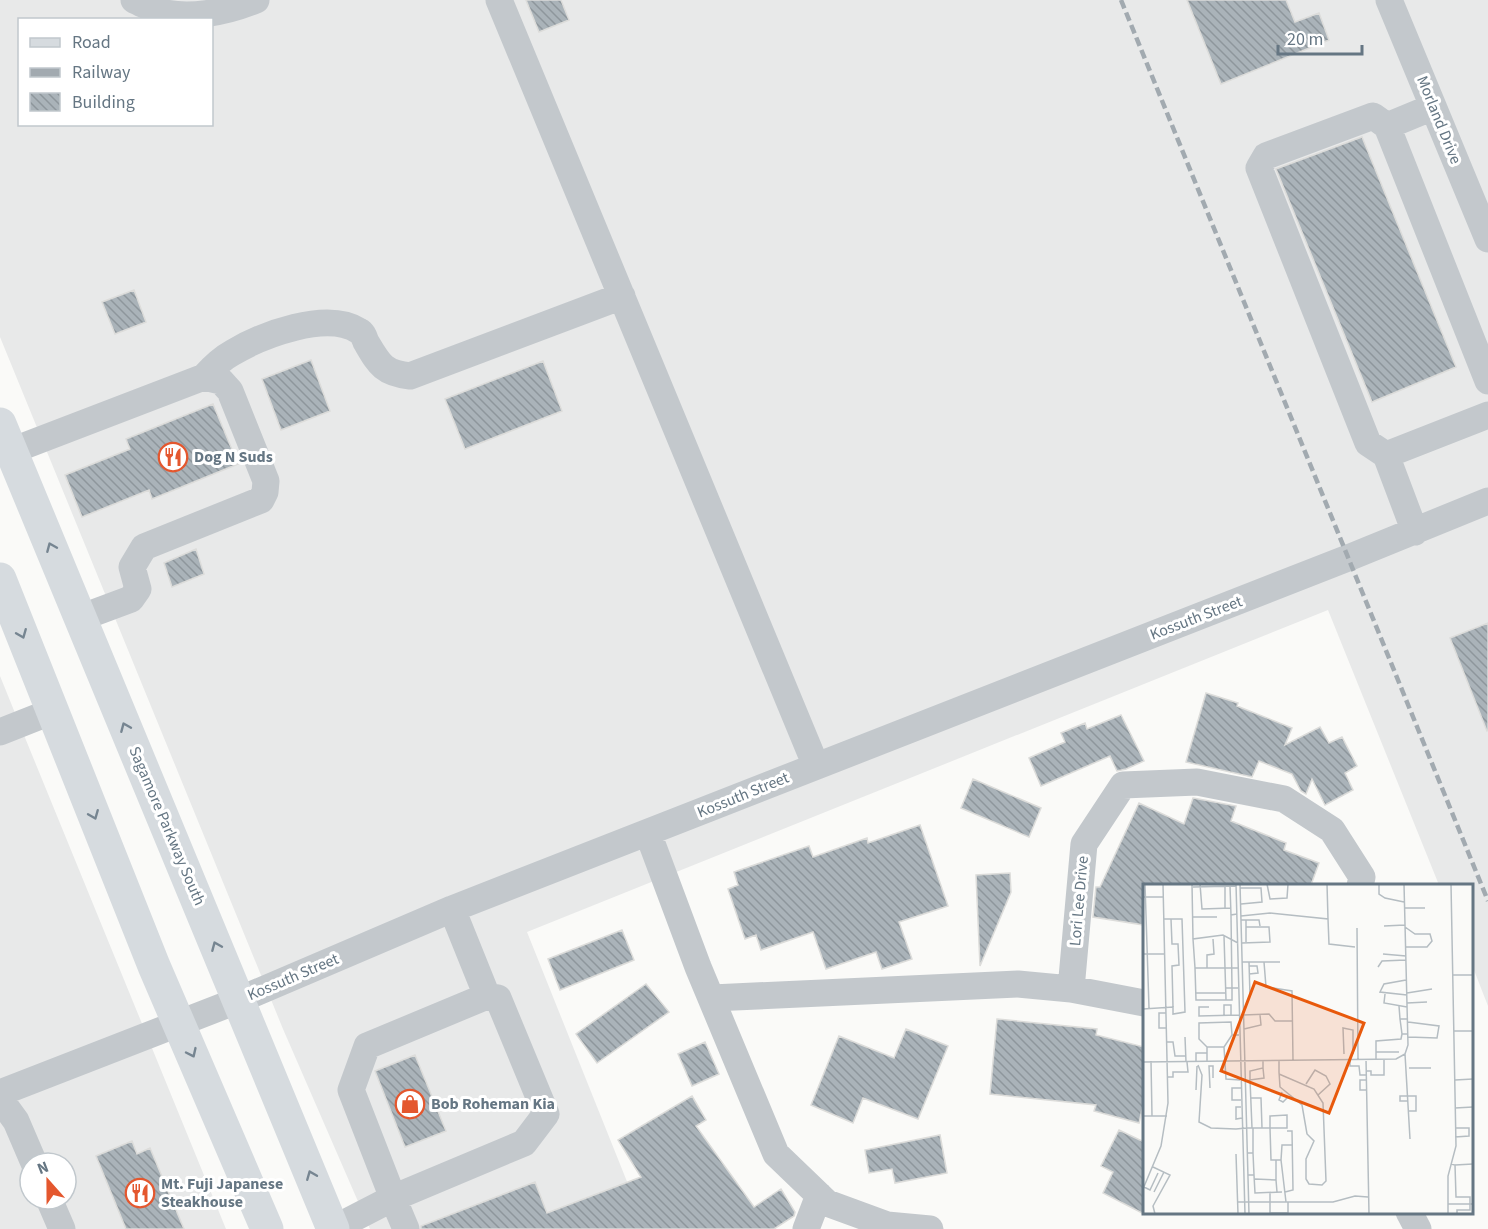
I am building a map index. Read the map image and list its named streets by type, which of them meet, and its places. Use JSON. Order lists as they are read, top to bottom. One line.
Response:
{"streets":{"main road":["Sagamore Parkway South"],"street":["Morland Drive","Kossuth Street","Lori Lee Drive"]},"crossings":[["Kossuth Street","Sagamore Parkway South"]],"places":{"restaurant":["Dog N Suds","Mt. Fuji Japanese Steakhouse"],"shop":["Bob Roheman Kia"]},"legend":["Road","Railway","Building"],"scale_bar":"20 m","north":"top"}
